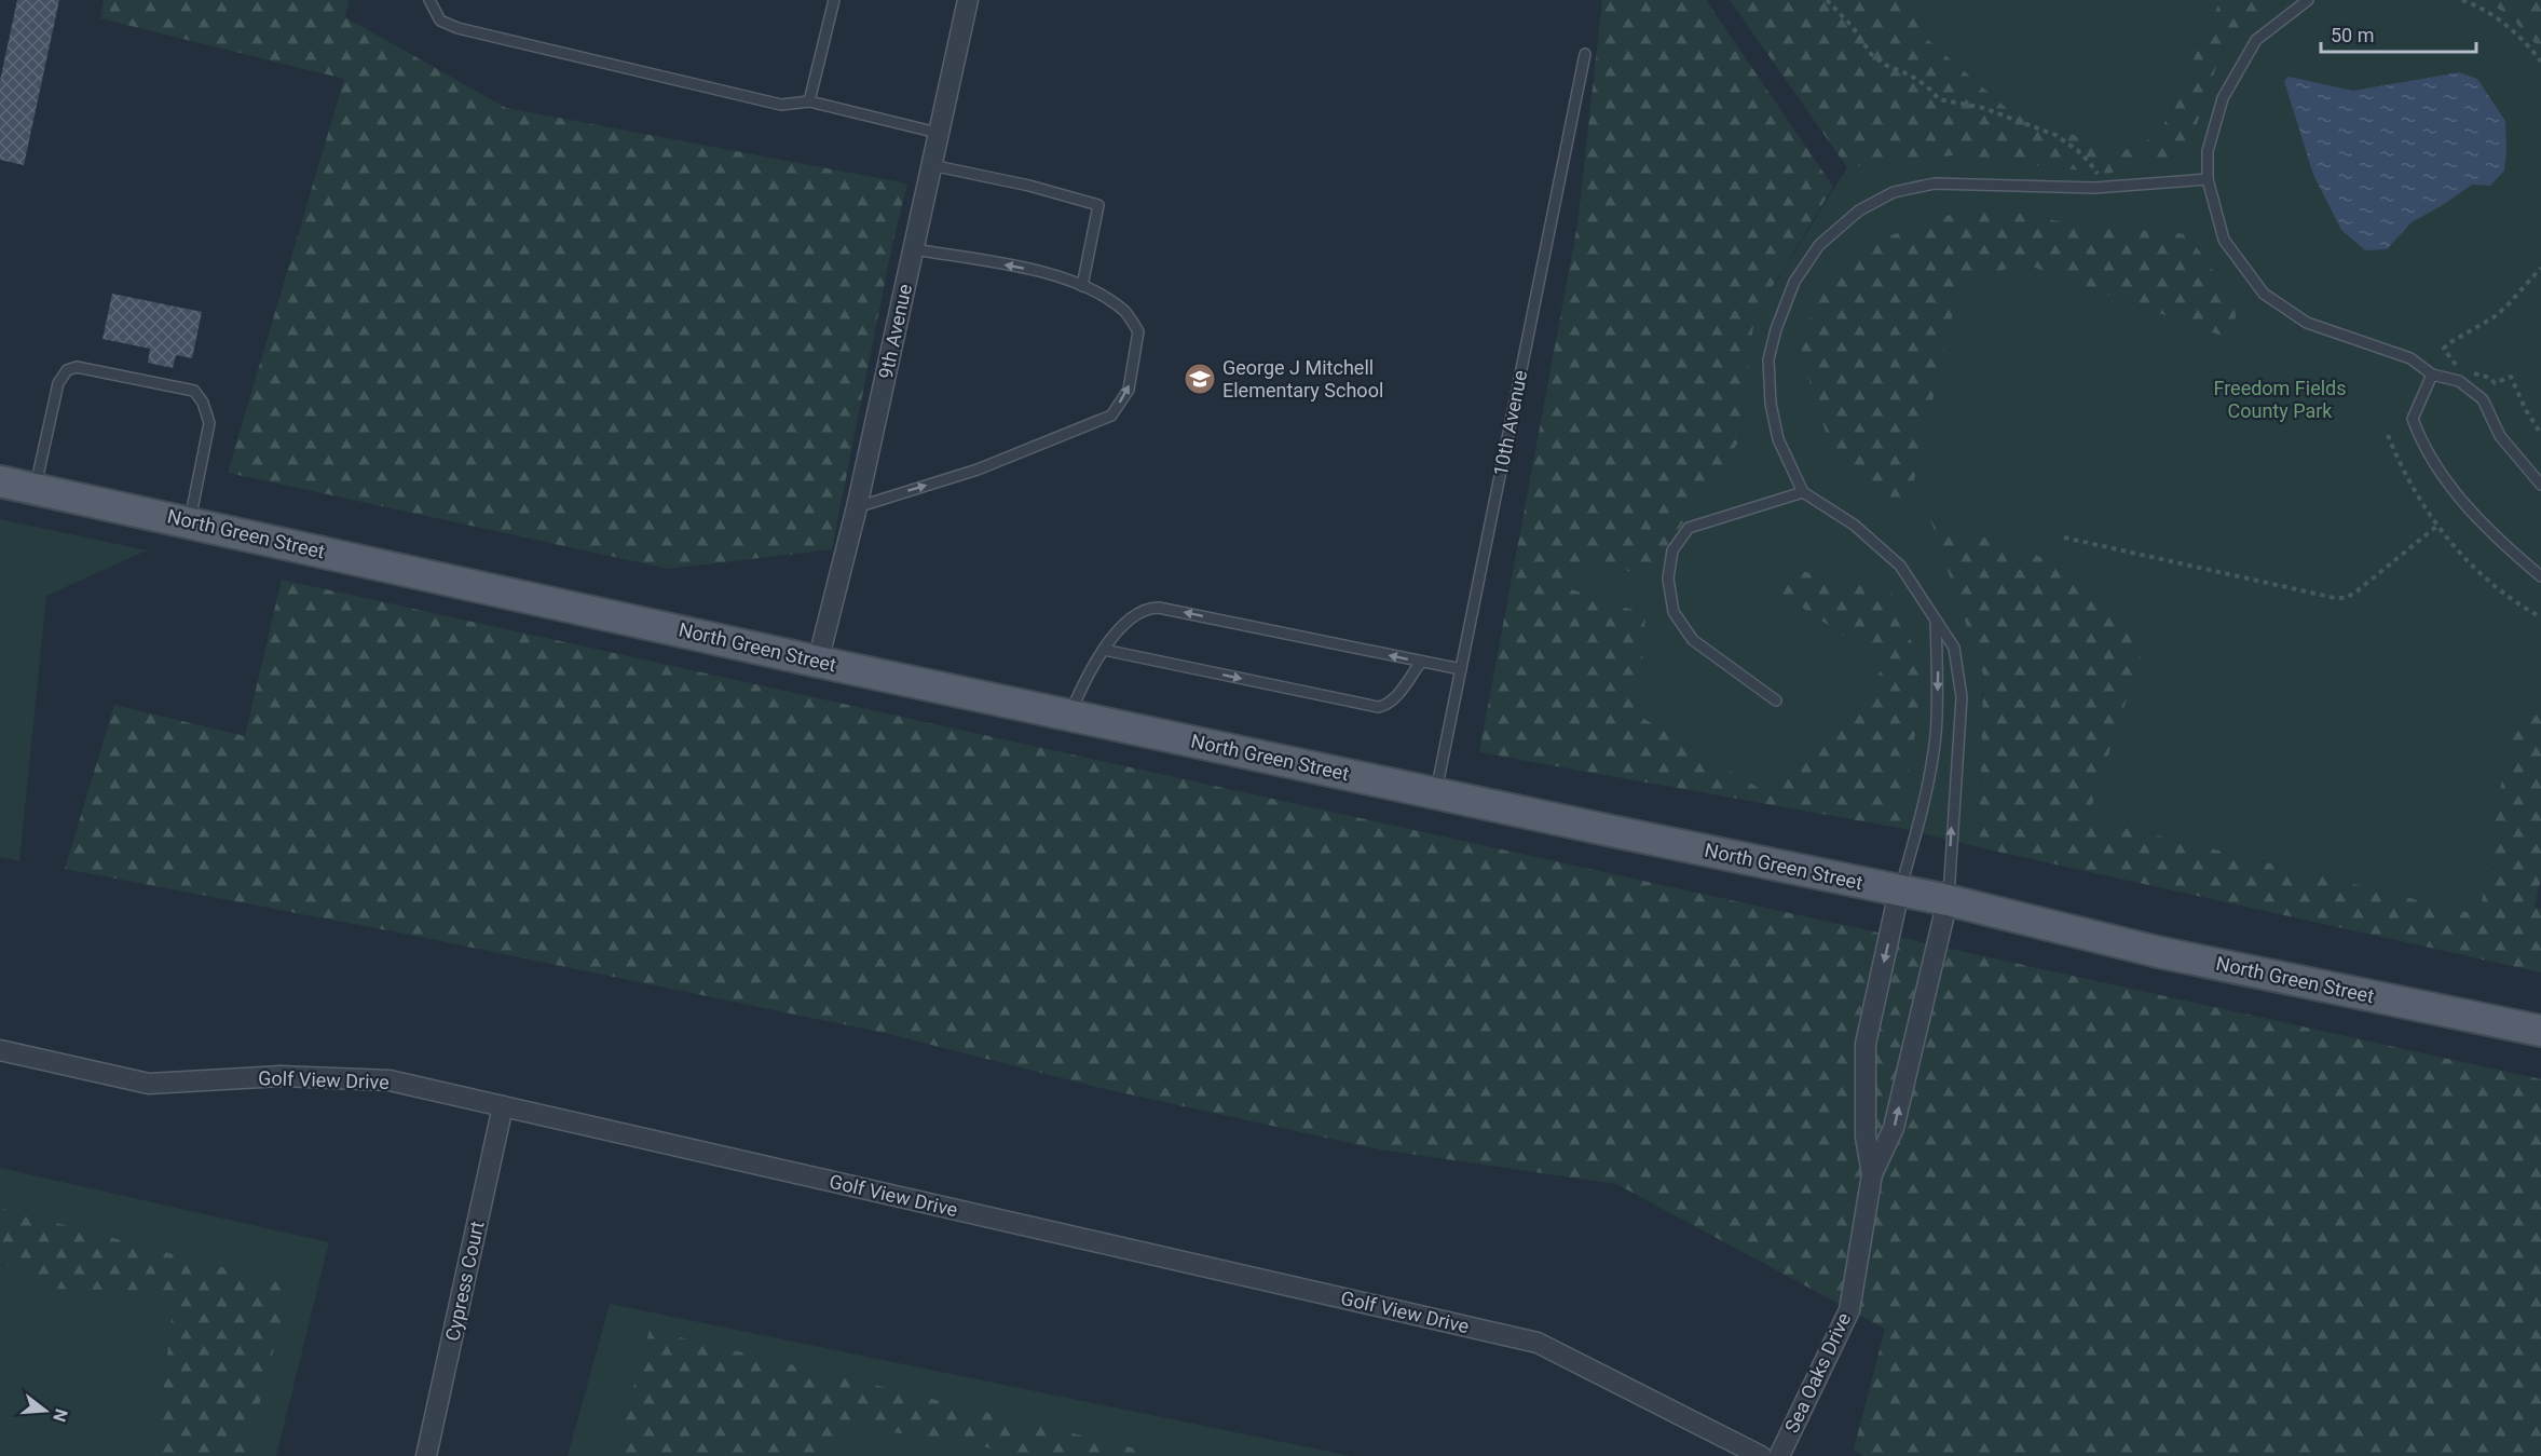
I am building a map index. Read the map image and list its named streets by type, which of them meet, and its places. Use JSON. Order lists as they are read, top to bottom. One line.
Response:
{"streets":{"main road":["North Green Street"],"street":["9th Avenue","Golf View Drive","Cypress Court","Sea Oaks Drive"],"lane":["10th Avenue"]},"crossings":[["9th Avenue","North Green Street"],["10th Avenue","North Green Street"],["North Green Street","Sea Oaks Drive"],["Golf View Drive","Cypress Court"]],"parks":["Freedom Fields County Park"],"places":{"school or university":["George J Mitchell Elementary School"]},"scale_bar":"50 m","north":"right"}
